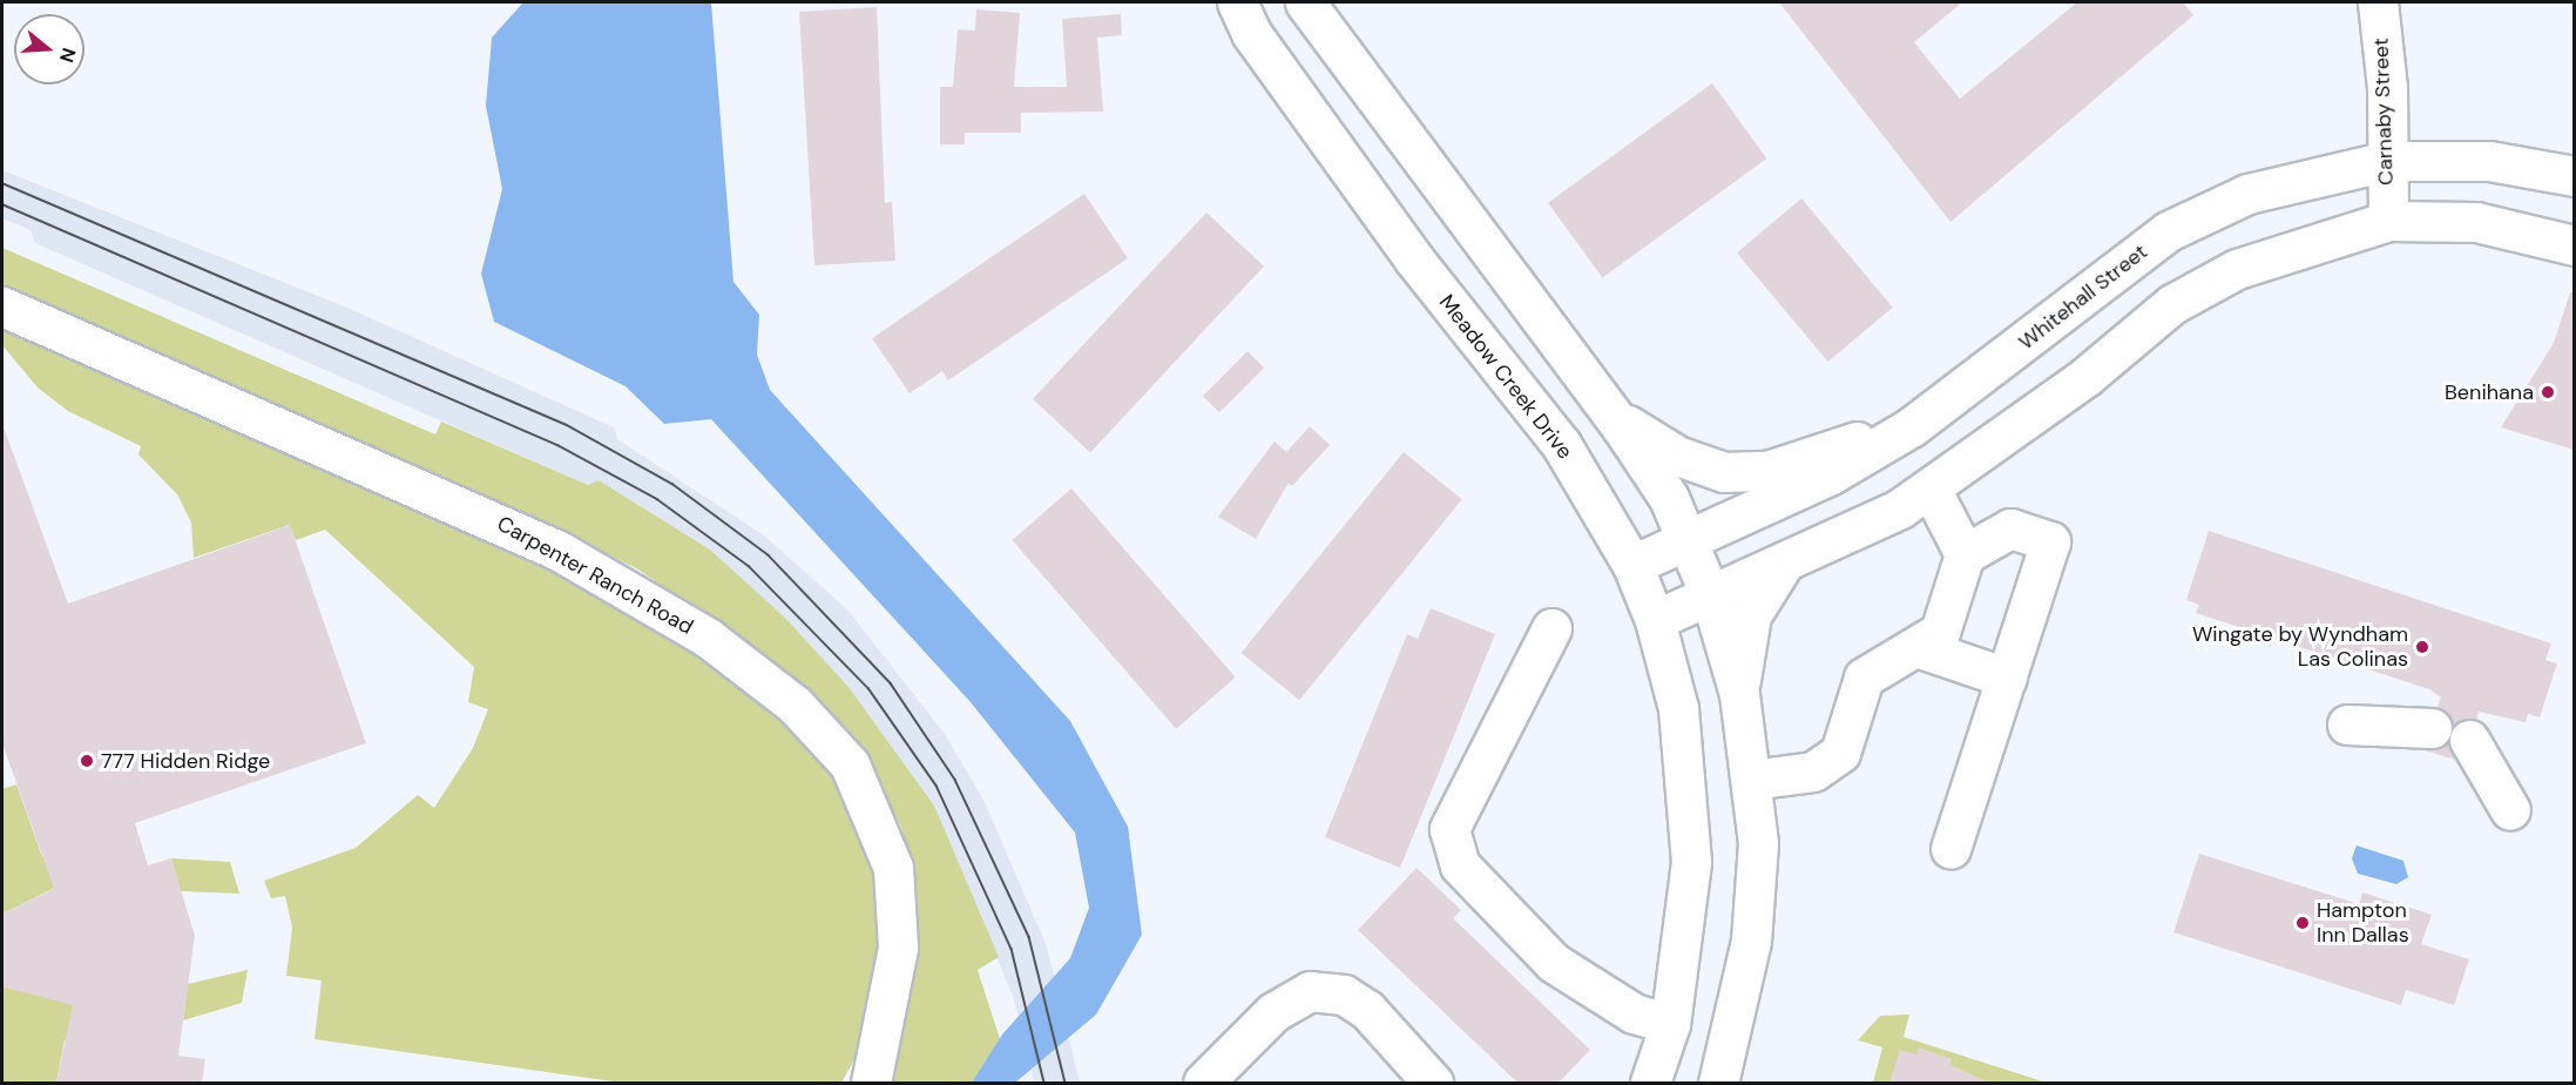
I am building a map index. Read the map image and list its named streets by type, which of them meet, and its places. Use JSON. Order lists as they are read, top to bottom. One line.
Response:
{"streets":{"street":["Carnaby Street","Whitehall Street","Meadow Creek Drive","Carpenter Ranch Road"]},"crossings":[["Carnaby Street","Whitehall Street"],["Whitehall Street","Meadow Creek Drive"]],"places":["Benihana","Wingate by Wyndham Las Colinas","777 Hidden Ridge","Hampton Inn Dallas"],"north":"right"}
